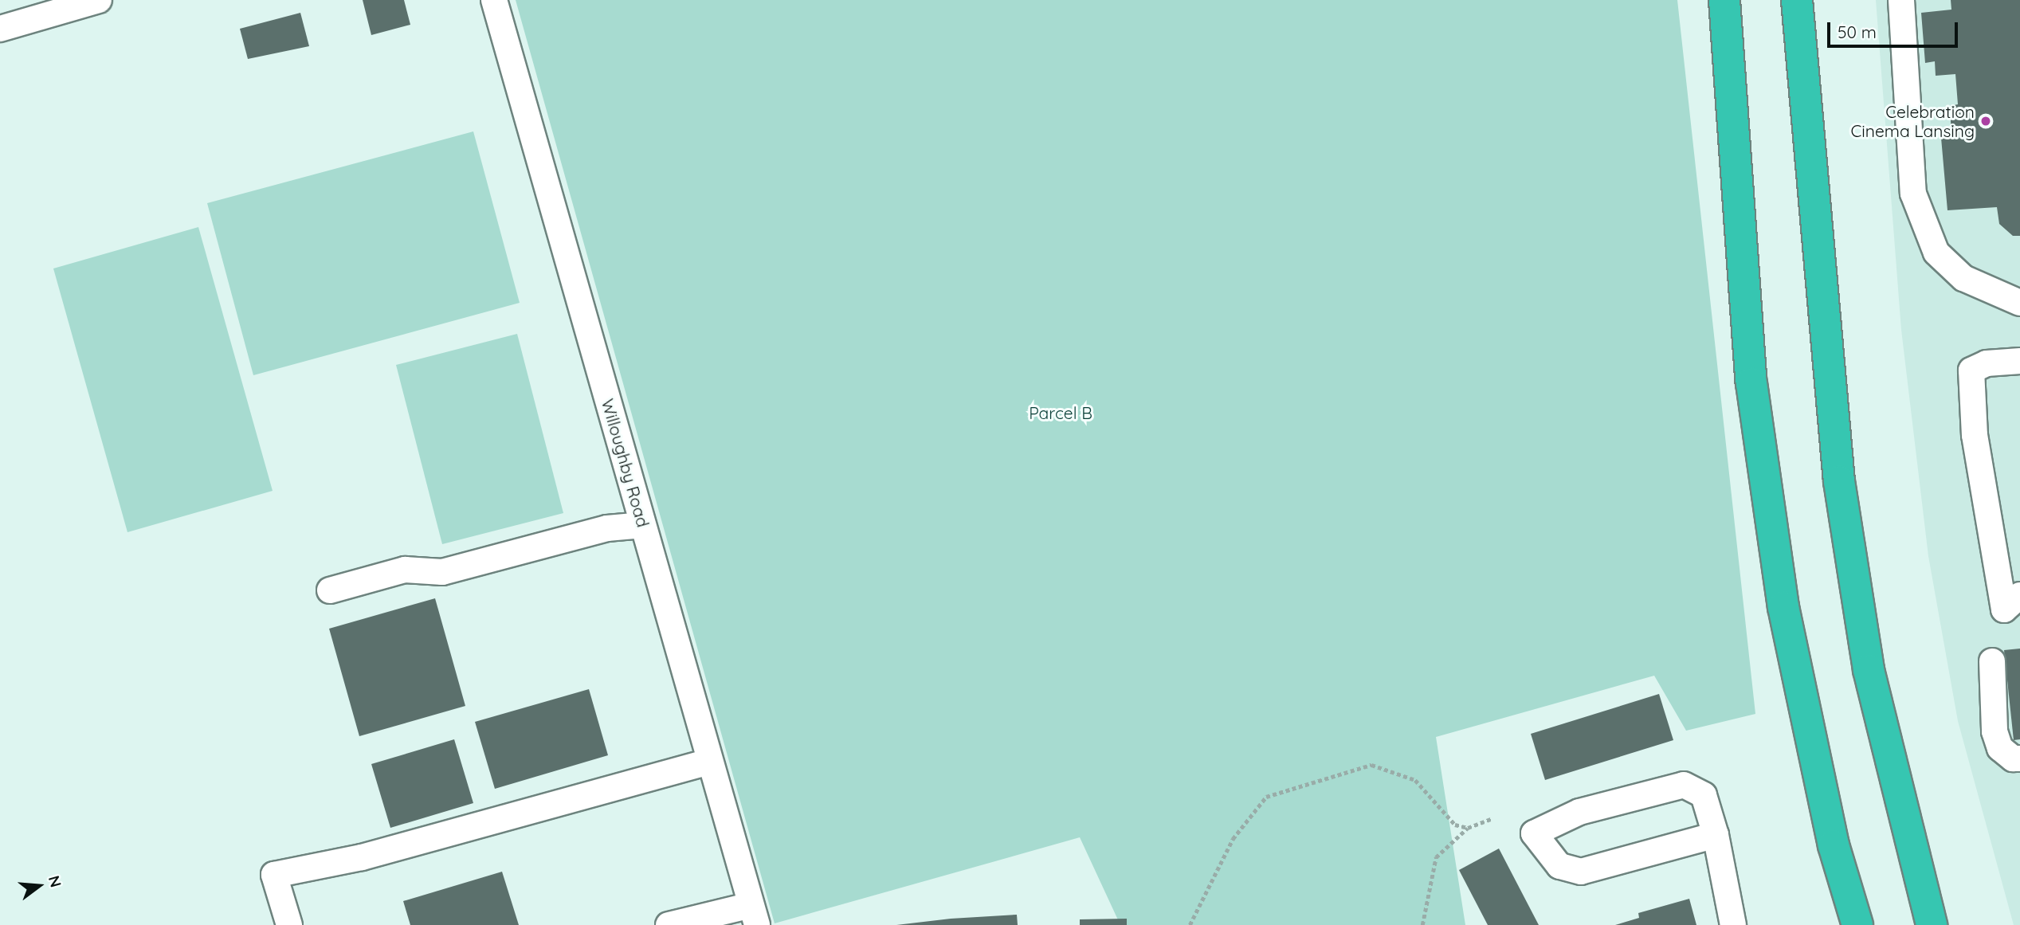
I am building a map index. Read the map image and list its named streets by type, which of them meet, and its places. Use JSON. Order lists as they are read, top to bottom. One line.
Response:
{"streets":{"street":["Willoughby Road"]},"parks":["Parcel B"],"places":["Celebration Cinema Lansing"],"scale_bar":"50 m","north":"right"}
